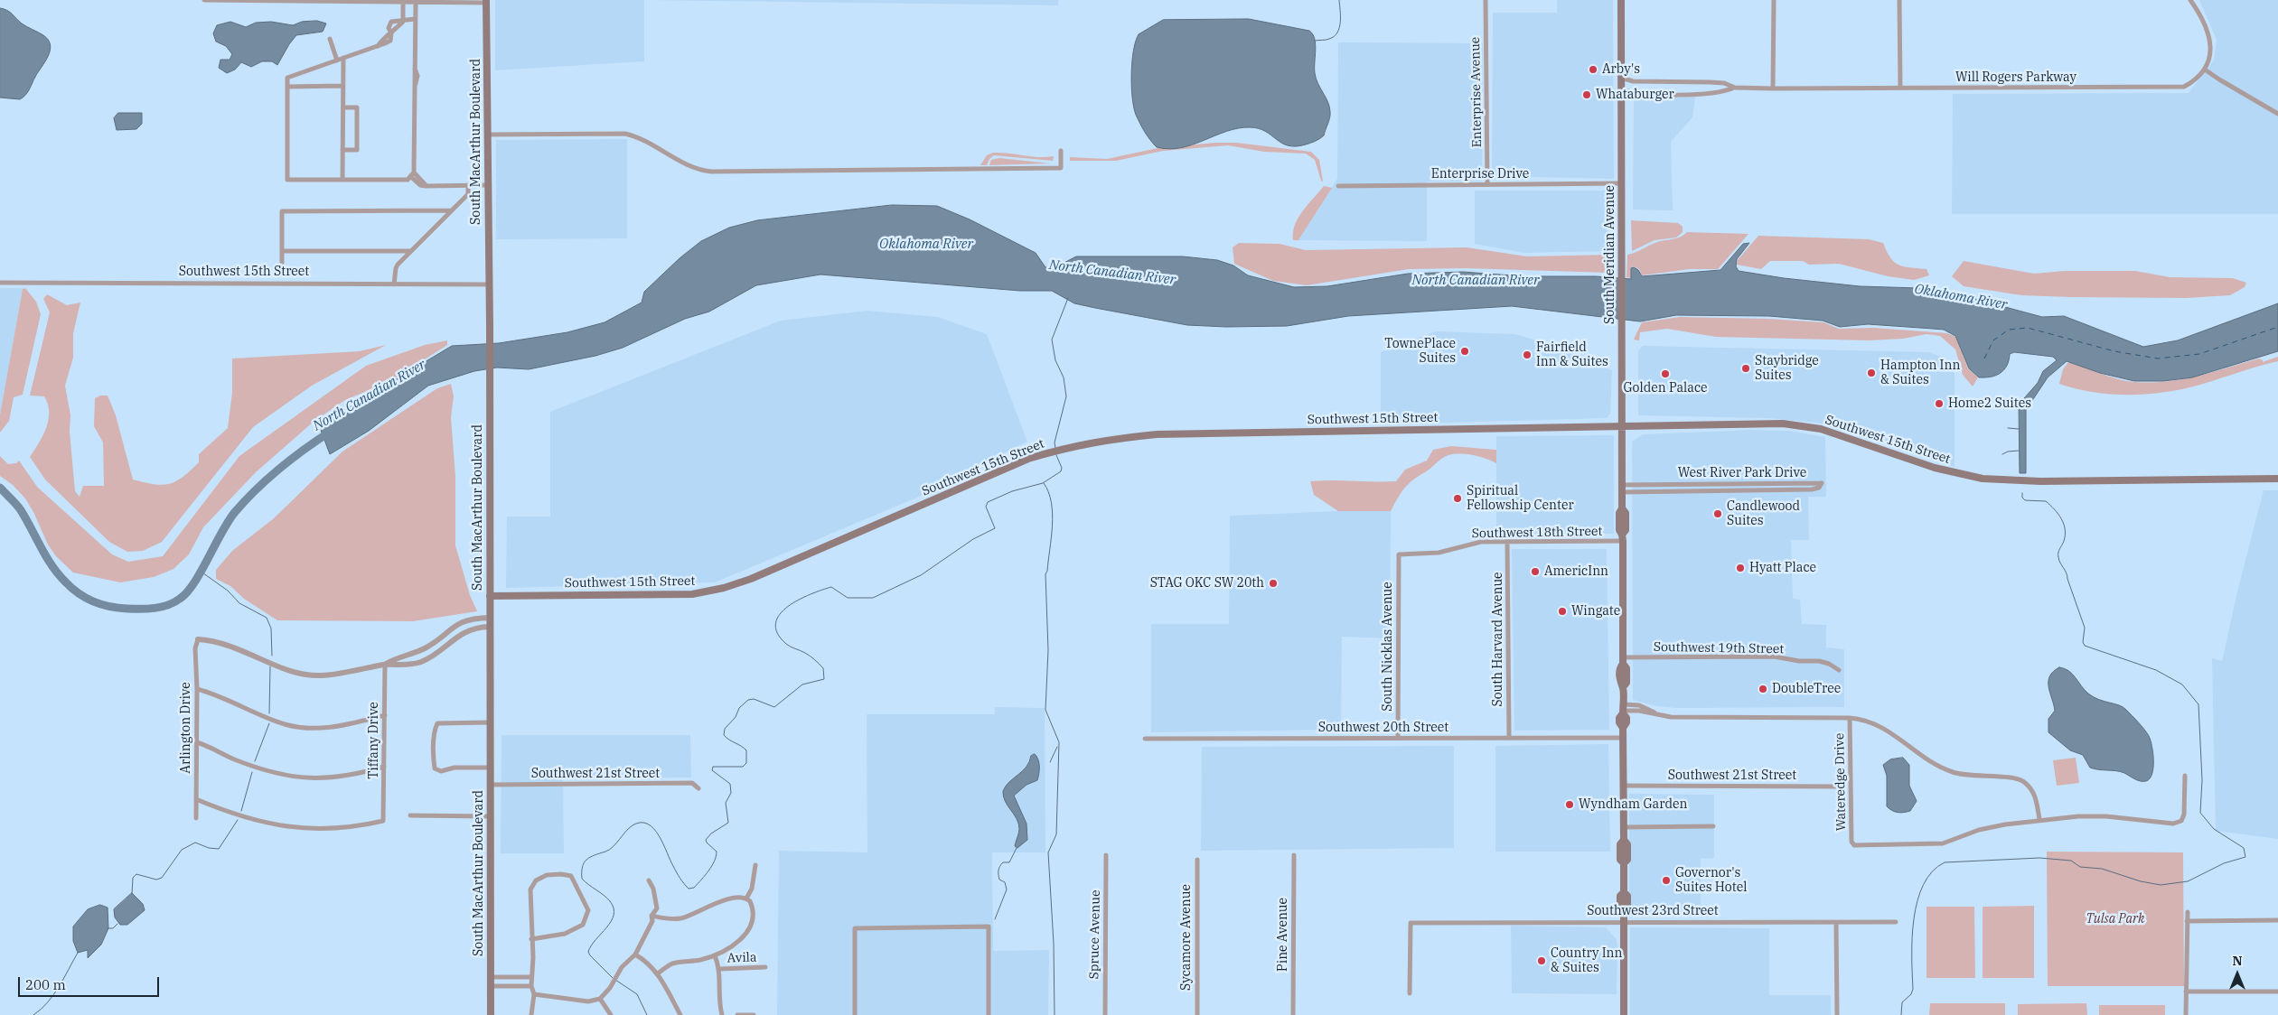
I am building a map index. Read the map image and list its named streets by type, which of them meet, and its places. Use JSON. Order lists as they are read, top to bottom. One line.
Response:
{"streets":{"main road":["South MacArthur Boulevard","South Meridian Avenue","Southwest 15th Street"],"street":["Will Rogers Parkway","Enterprise Avenue","Enterprise Drive","West River Park Drive","Southwest 18th Street","South Harvard Avenue","South Nicklas Avenue","Southwest 19th Street","Arlington Drive","Southwest 20th Street","Tiffany Drive","Southwest 21st Street","Wateredge Drive","Southwest 23rd Street","Spruce Avenue","Pine Avenue","Sycamore Avenue","Avila"]},"crossings":[["Will Rogers Parkway","South Meridian Avenue"],["Enterprise Avenue","Enterprise Drive"],["South MacArthur Boulevard","Southwest 15th Street"],["South MacArthur Boulevard","Southwest 21st Street"],["Enterprise Drive","South Meridian Avenue"],["South Meridian Avenue","Southwest 15th Street"],["South Meridian Avenue","West River Park Drive"],["South Meridian Avenue","Southwest 18th Street"],["South Meridian Avenue","Southwest 19th Street"],["South Meridian Avenue","Southwest 20th Street"],["South Meridian Avenue","Southwest 21st Street"],["South Meridian Avenue","Wateredge Drive"],["South Meridian Avenue","Southwest 23rd Street"],["Southwest 18th Street","South Harvard Avenue"],["Southwest 18th Street","South Nicklas Avenue"],["South Harvard Avenue","Southwest 20th Street"],["South Nicklas Avenue","Southwest 20th Street"],["Arlington Drive","Tiffany Drive"]],"water":["Oklahoma River","North Canadian River"],"parks":["Tulsa Park"],"places":["Arby's","Whataburger","TownePlace Suites","Fairfield Inn & Suites","Staybridge Suites","Hampton Inn & Suites","Golden Palace","Home2 Suites","Spiritual Fellowship Center","Candlewood Suites","Hyatt Place","AmericInn","STAG OKC SW 20th","Wingate","DoubleTree","Wyndham Garden","Governor's Suites Hotel","Country Inn & Suites"],"scale_bar":"200 m","north":"top"}
